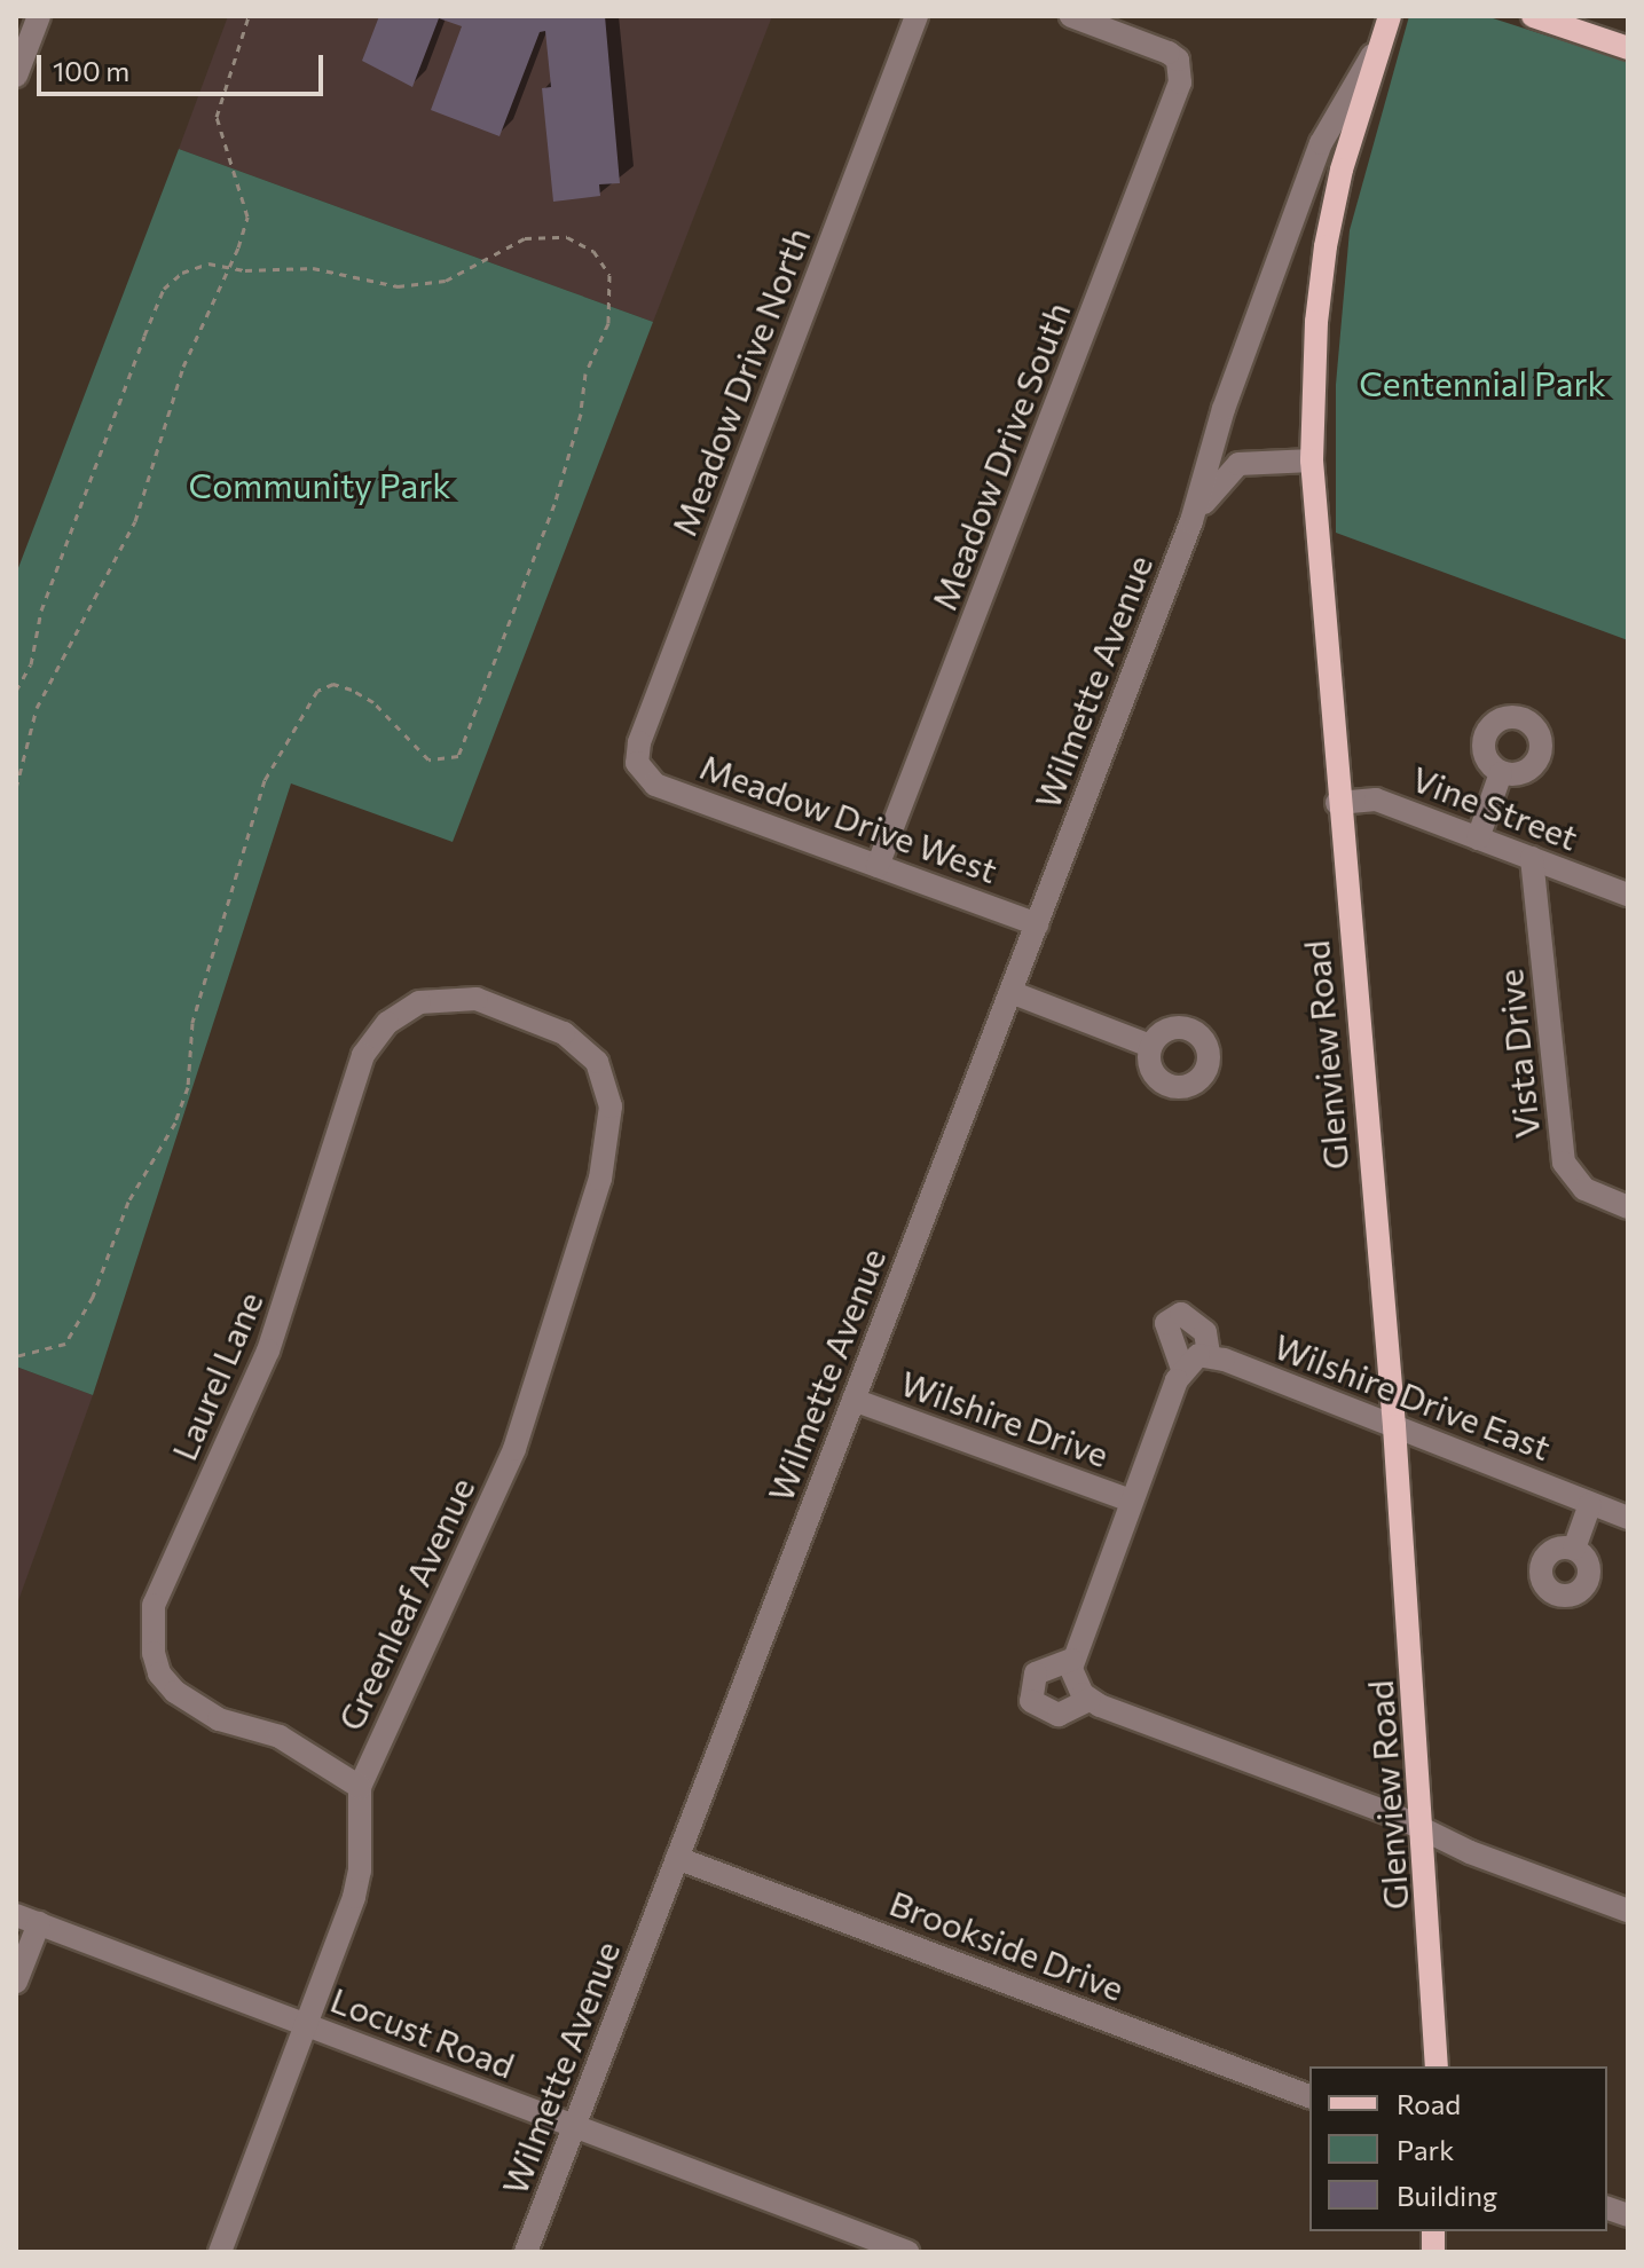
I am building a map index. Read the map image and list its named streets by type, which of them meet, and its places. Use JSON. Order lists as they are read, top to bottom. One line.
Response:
{"streets":{"main road":["Wilmette Avenue","Glenview Road"],"street":["Meadow Drive North","Meadow Drive South","Vine Street","Meadow Drive West","Vista Drive","Laurel Lane","Wilshire Drive East","Wilshire Drive","Greenleaf Avenue","Brookside Drive","Locust Road"]},"crossings":[["Meadow Drive North","Meadow Drive West"],["Meadow Drive South","Meadow Drive West"],["Wilmette Avenue","Meadow Drive West"],["Wilmette Avenue","Glenview Road"],["Wilmette Avenue","Wilshire Drive"],["Wilmette Avenue","Brookside Drive"],["Wilmette Avenue","Locust Road"],["Vine Street","Vista Drive"],["Vine Street","Glenview Road"],["Glenview Road","Wilshire Drive East"],["Laurel Lane","Greenleaf Avenue"],["Greenleaf Avenue","Locust Road"]],"parks":["Centennial Park","Community Park"],"legend":["Road","Park","Building"],"scale_bar":"100 m"}
